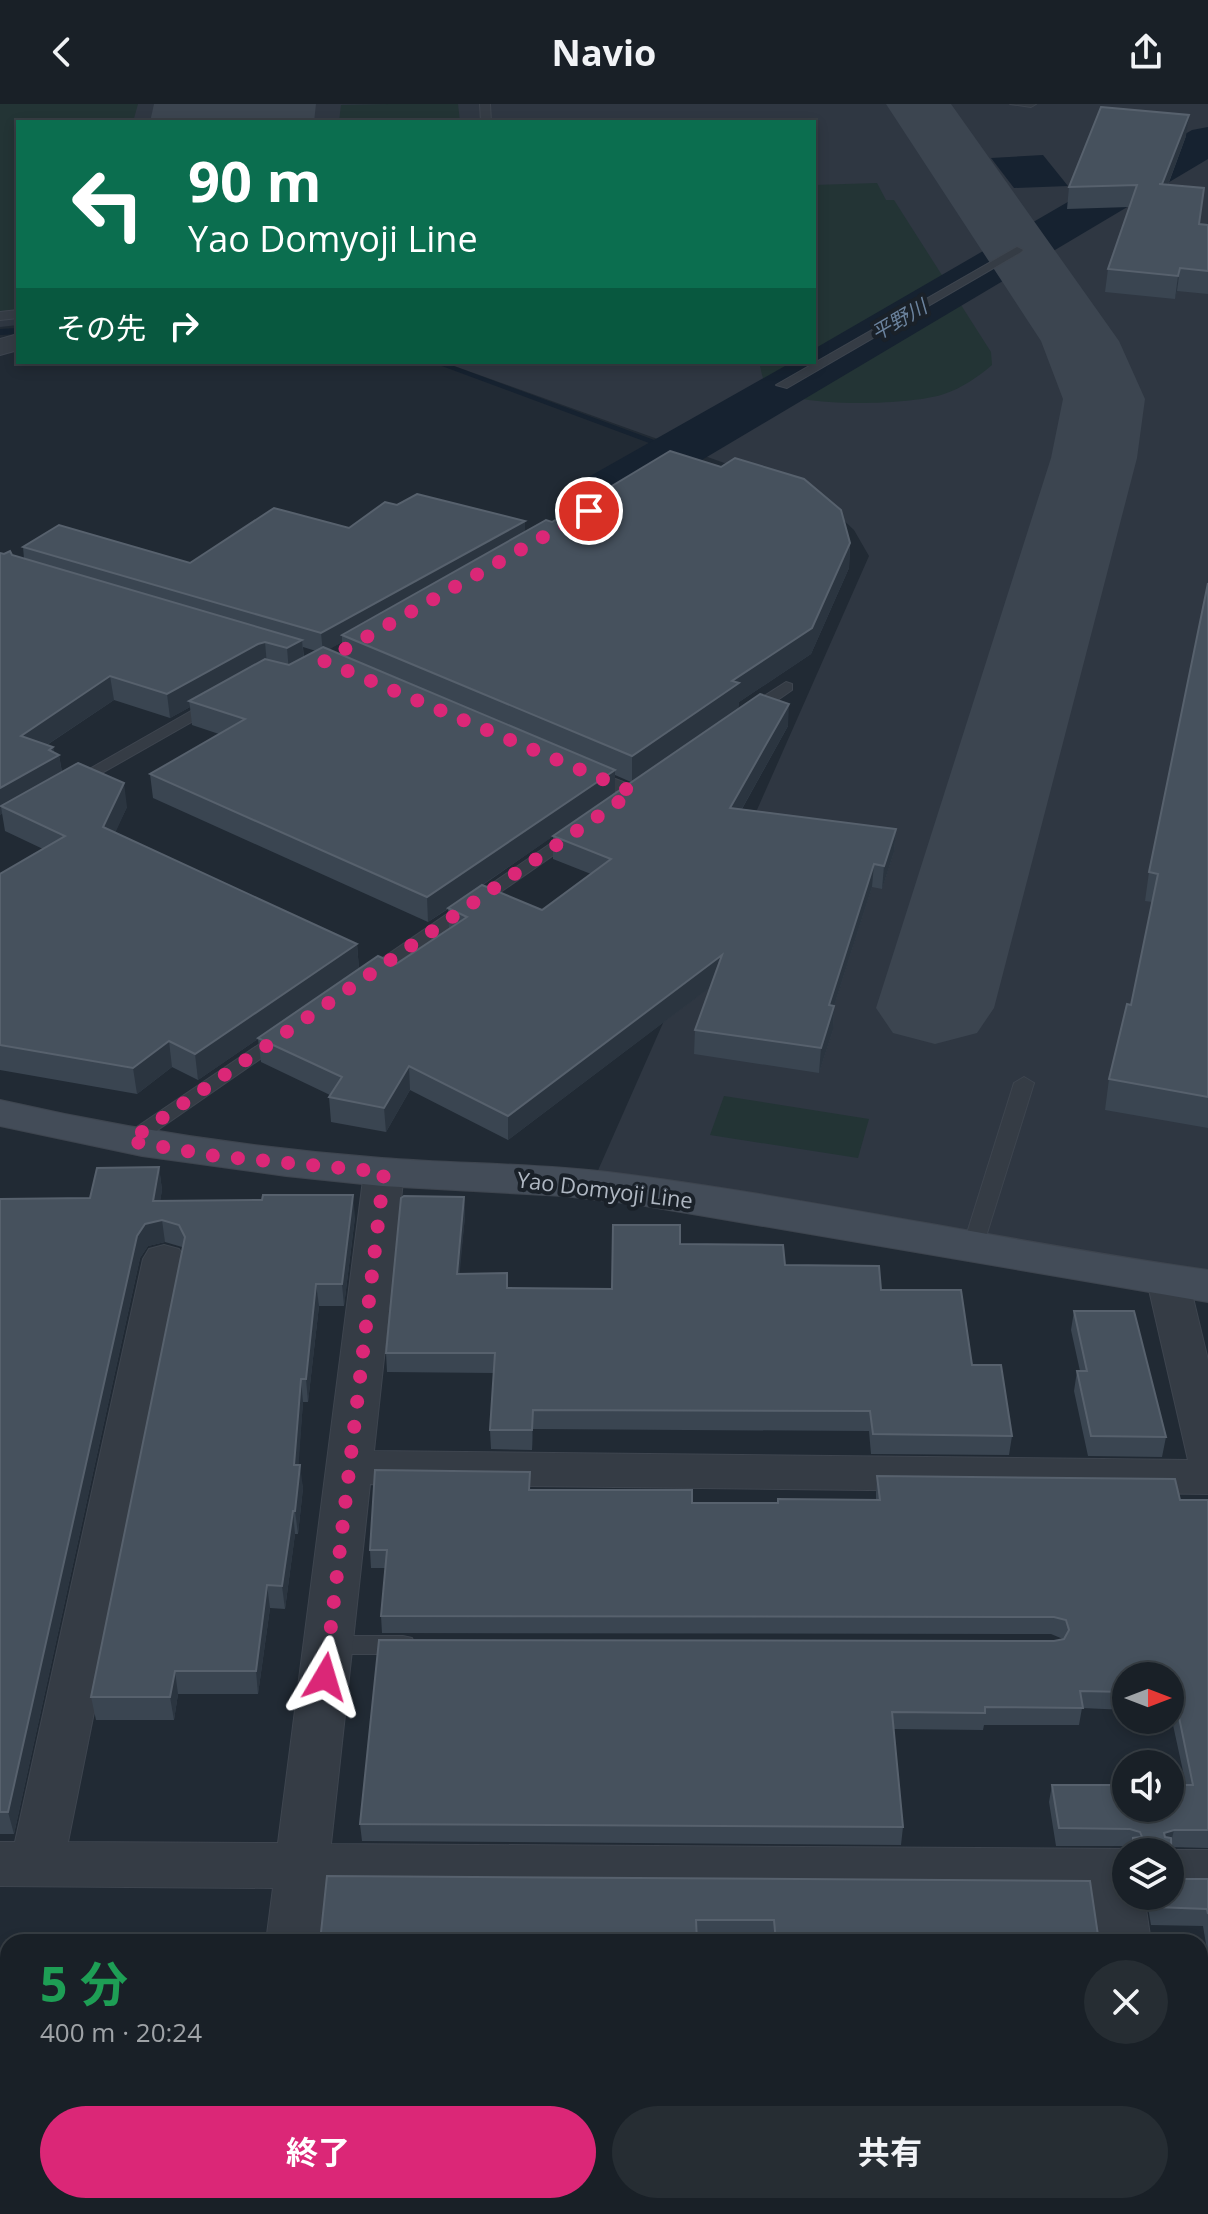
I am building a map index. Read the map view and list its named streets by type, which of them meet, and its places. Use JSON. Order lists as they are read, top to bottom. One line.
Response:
{"streets":{"main road":["Yao Domyoji Line"]},"water":["平野川"],"north":"right","page":{"header":"Navio","turn":["90 m","Yao Domyoji Line"],"then":"その先","heading":["5 分","400 m · 20:24"],"buttons":["終了","共有"]}}
